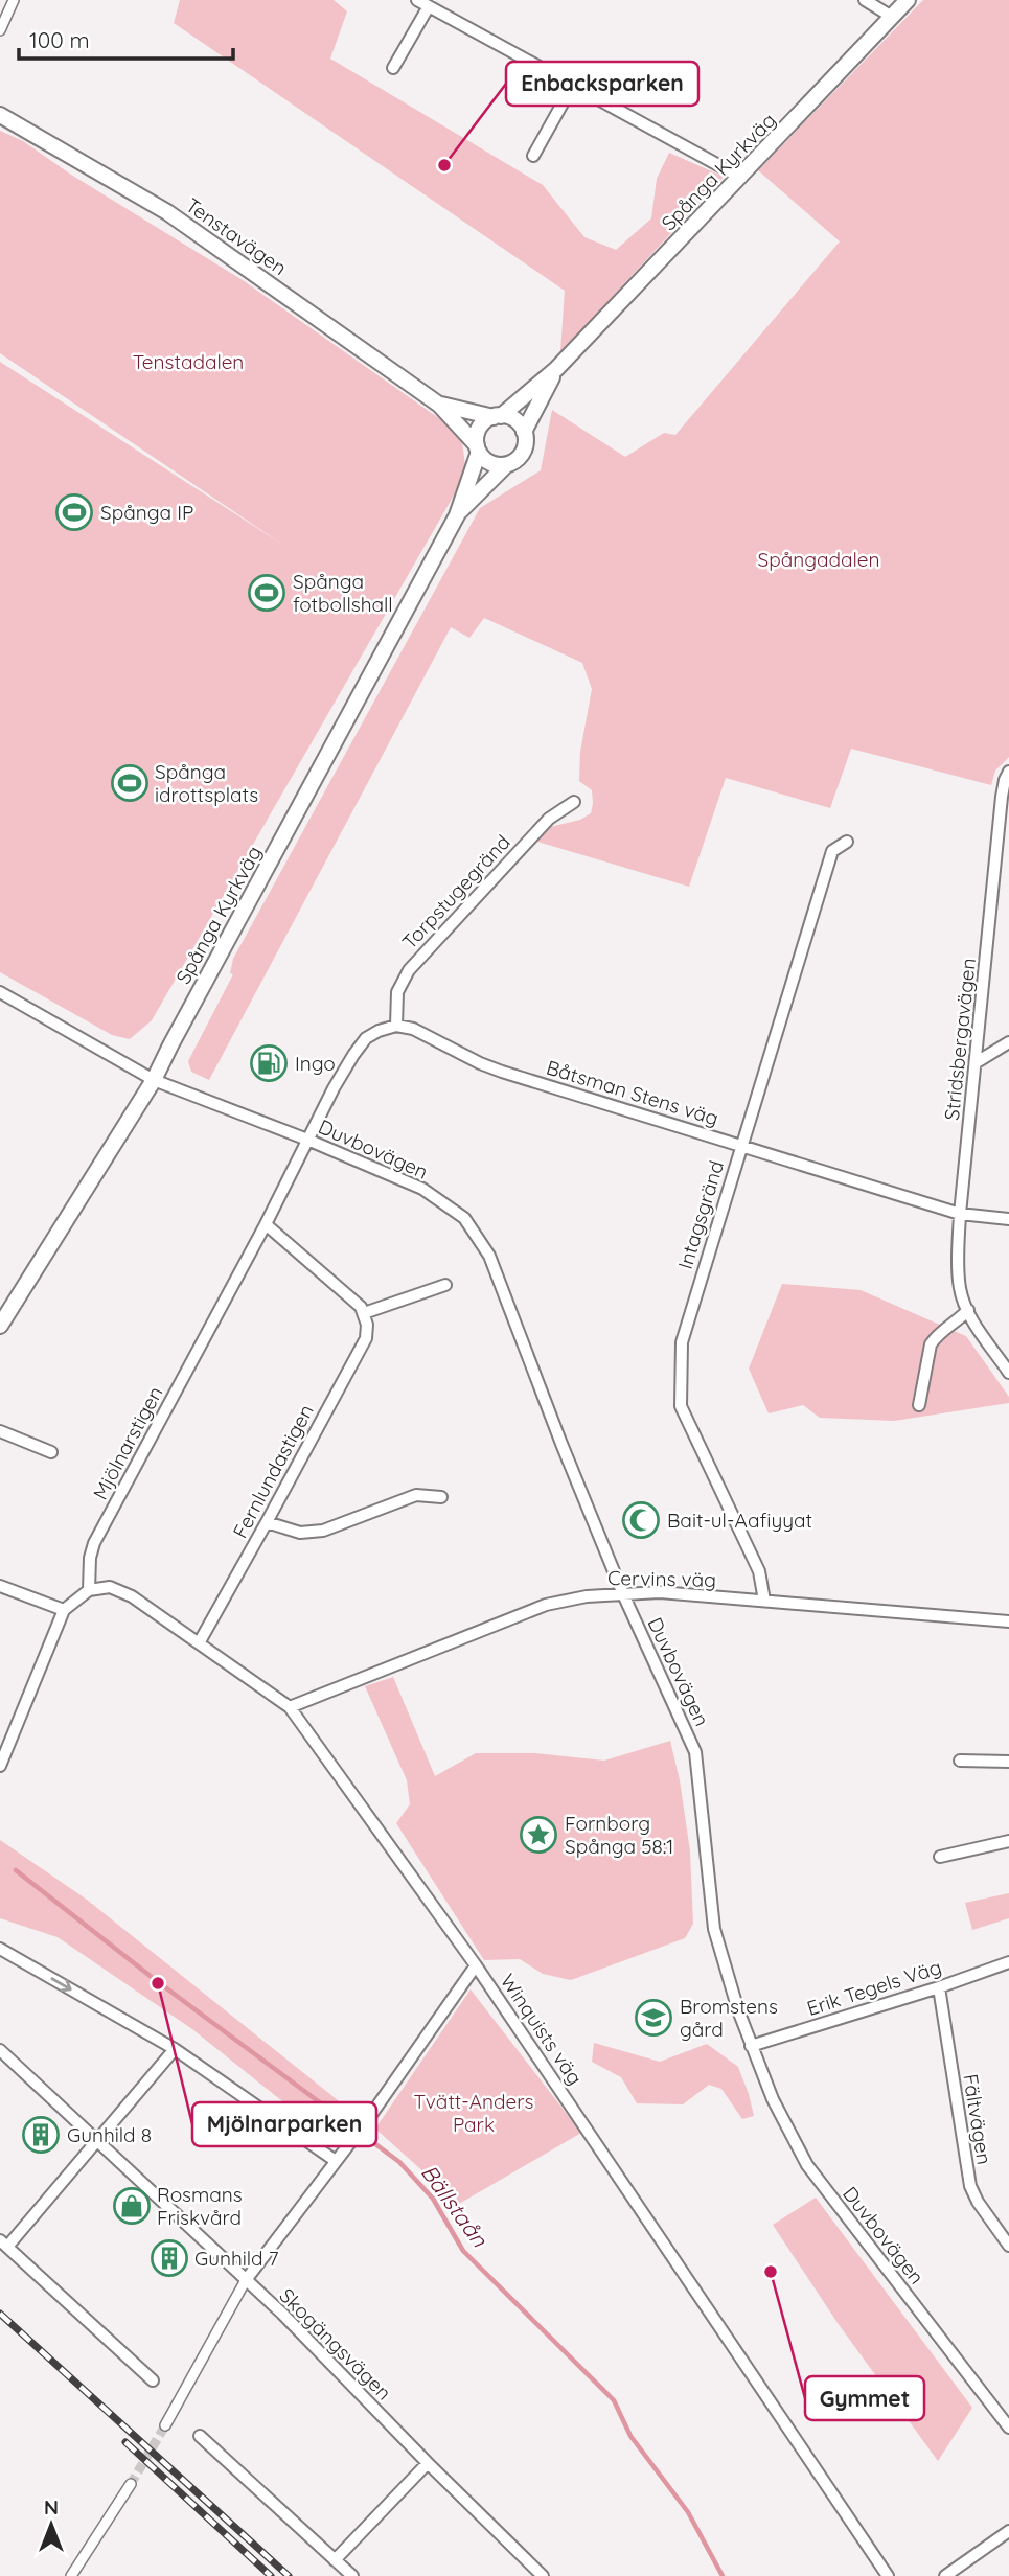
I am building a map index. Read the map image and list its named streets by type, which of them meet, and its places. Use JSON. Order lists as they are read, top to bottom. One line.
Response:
{"streets":{"street":["Spånga Kyrkväg","Tenstavägen","Torpstugegränd","Stridsbergavägen","Båtsman Stens väg","Duvbovägen","Intagsgränd","Mjölnarstigen","Fernlundastigen","Cervins väg","Erik Tegels Väg","Winquists väg","Fältvägen","Skogängsvägen"]},"crossings":[["Spånga Kyrkväg","Tenstavägen"],["Spånga Kyrkväg","Duvbovägen"],["Torpstugegränd","Båtsman Stens väg"],["Stridsbergavägen","Båtsman Stens väg"],["Båtsman Stens väg","Intagsgränd"],["Duvbovägen","Mjölnarstigen"],["Duvbovägen","Cervins väg"],["Duvbovägen","Erik Tegels Väg"],["Intagsgränd","Cervins väg"],["Mjölnarstigen","Winquists väg"],["Fernlundastigen","Winquists väg"],["Cervins väg","Winquists väg"],["Erik Tegels Väg","Fältvägen"]],"water":["Bällstaån"],"parks":["Tenstadalen","Spångadalen","Tvätt-Anders Park"],"places":{"other":["Enbacksparken","Mjölnarparken","Gymmet"],"sports":["Spånga IP","Spånga fotbollshall","Spånga idrottsplats"],"fuel station":["Ingo"],"mosque":["Bait-ul-Aafiyyat"],"place":["Fornborg Spånga 58:1"],"school or university":["Bromstens gård"],"building":["Gunhild 8","Gunhild 7"],"shop":["Rosmans Friskvård"]},"scale_bar":"100 m","north":"top"}
